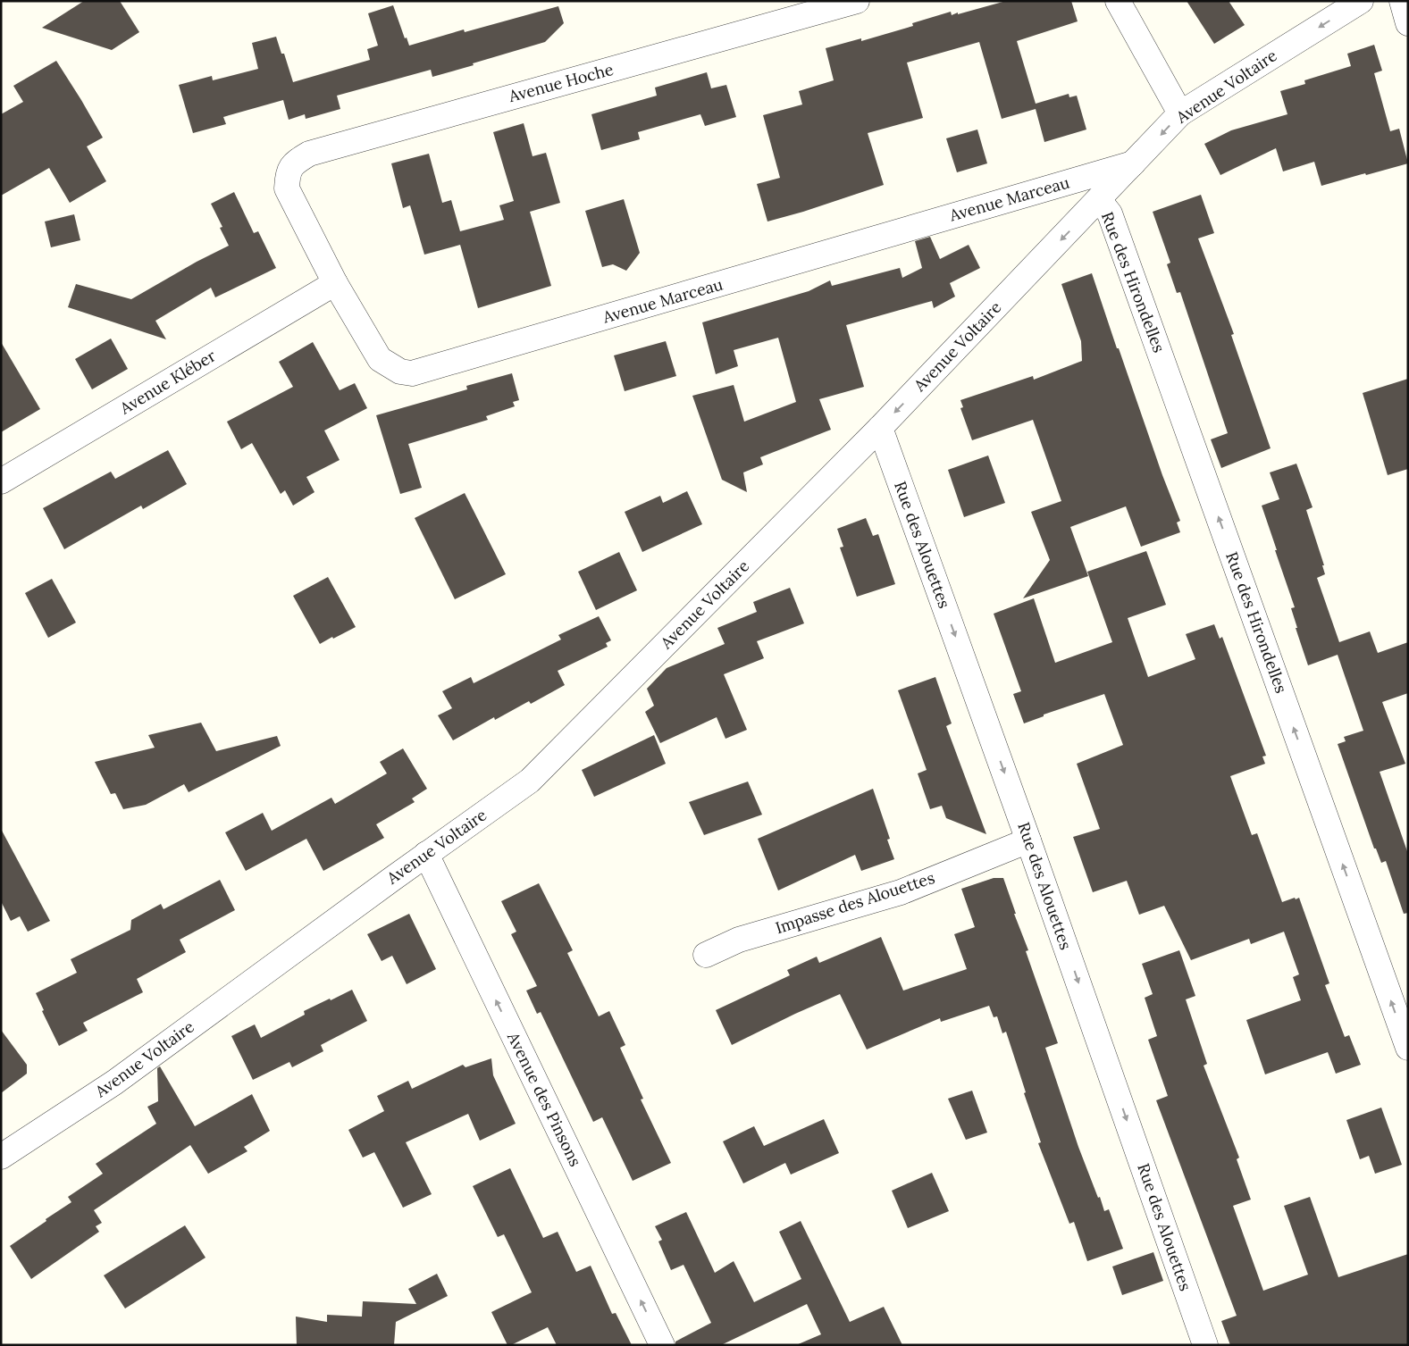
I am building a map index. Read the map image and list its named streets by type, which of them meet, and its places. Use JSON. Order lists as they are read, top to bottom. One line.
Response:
{"streets":{"street":["Avenue Hoche","Avenue Voltaire","Avenue Marceau","Rue des Hirondelles","Avenue Kléber","Rue des Alouettes","Impasse des Alouettes","Avenue des Pinsons"]},"crossings":[["Avenue Hoche","Avenue Marceau"],["Avenue Voltaire","Avenue Marceau"],["Avenue Voltaire","Rue des Hirondelles"],["Avenue Voltaire","Rue des Alouettes"],["Avenue Voltaire","Avenue des Pinsons"],["Avenue Marceau","Avenue Kléber"],["Rue des Alouettes","Impasse des Alouettes"]],"one_way":["Rue des Hirondelles","Rue des Alouettes","Avenue des Pinsons"]}
